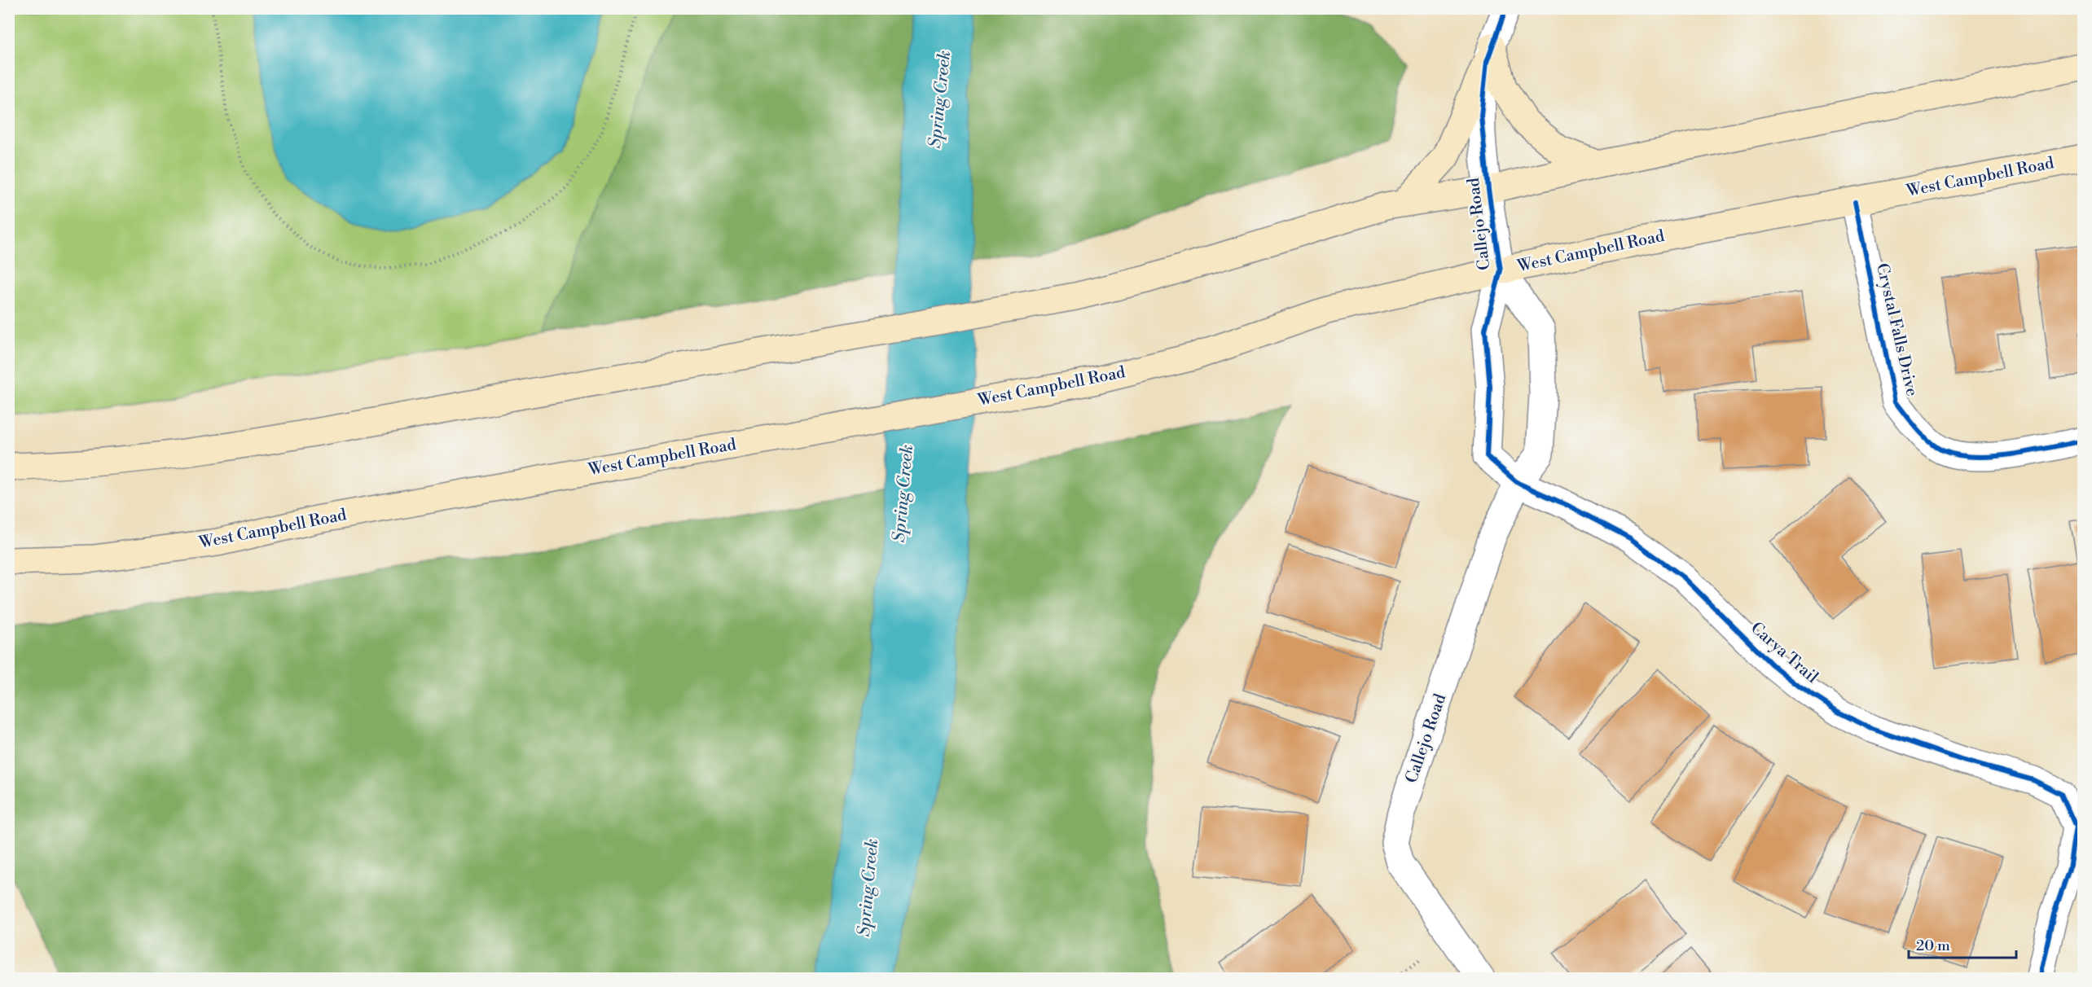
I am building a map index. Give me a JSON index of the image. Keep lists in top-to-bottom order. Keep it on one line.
{"streets":{"main road":["West Campbell Road"],"street":["Callejo Road","Crystal Falls Drive","Carya Trail"]},"crossings":[["West Campbell Road","Callejo Road"],["West Campbell Road","Crystal Falls Drive"],["Callejo Road","Carya Trail"]],"water":["Spring Creek"],"scale_bar":"20 m"}
